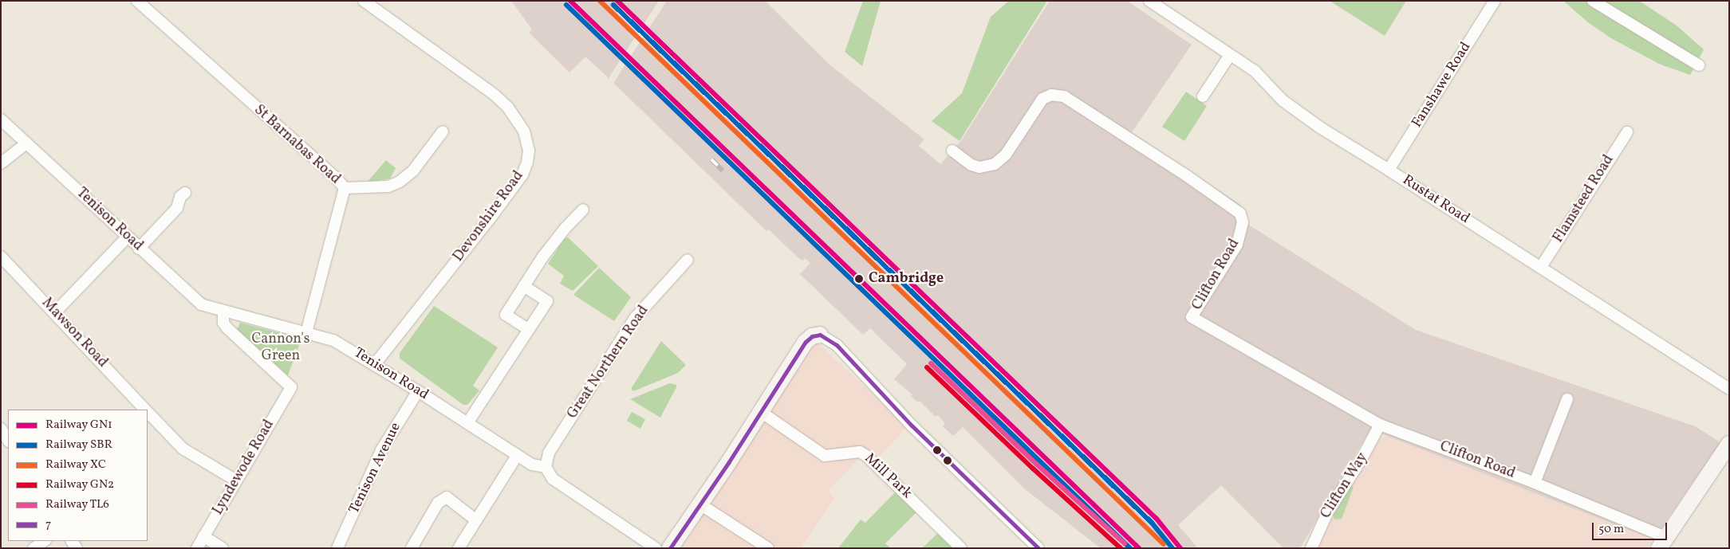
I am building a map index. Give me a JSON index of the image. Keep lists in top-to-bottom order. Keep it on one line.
{"streets":{"street":["Fanshawe Road","St Barnabas Road","Flamsteed Road","Rustat Road","Devonshire Road","Tenison Road","Clifton Road","Mawson Road","Great Northern Road","Lyndewode Road","Tenison Avenue","Mill Park","Clifton Way"]},"crossings":[["Fanshawe Road","Rustat Road"],["St Barnabas Road","Tenison Road"],["Flamsteed Road","Rustat Road"],["Devonshire Road","Tenison Road"],["Tenison Road","Great Northern Road"],["Tenison Road","Lyndewode Road"],["Tenison Road","Tenison Avenue"],["Clifton Road","Clifton Way"],["Mawson Road","Lyndewode Road"]],"parks":["Cannon's Green"],"places":["Cambridge"],"lines":["rail line GN1","rail line XC","rail line SBR","transit line 7","rail line TL6","rail line GN2"],"legend":["Railway GN1","Railway SBR","Railway XC","Railway GN2","Railway TL6","7"],"scale_bar":"50 m"}
